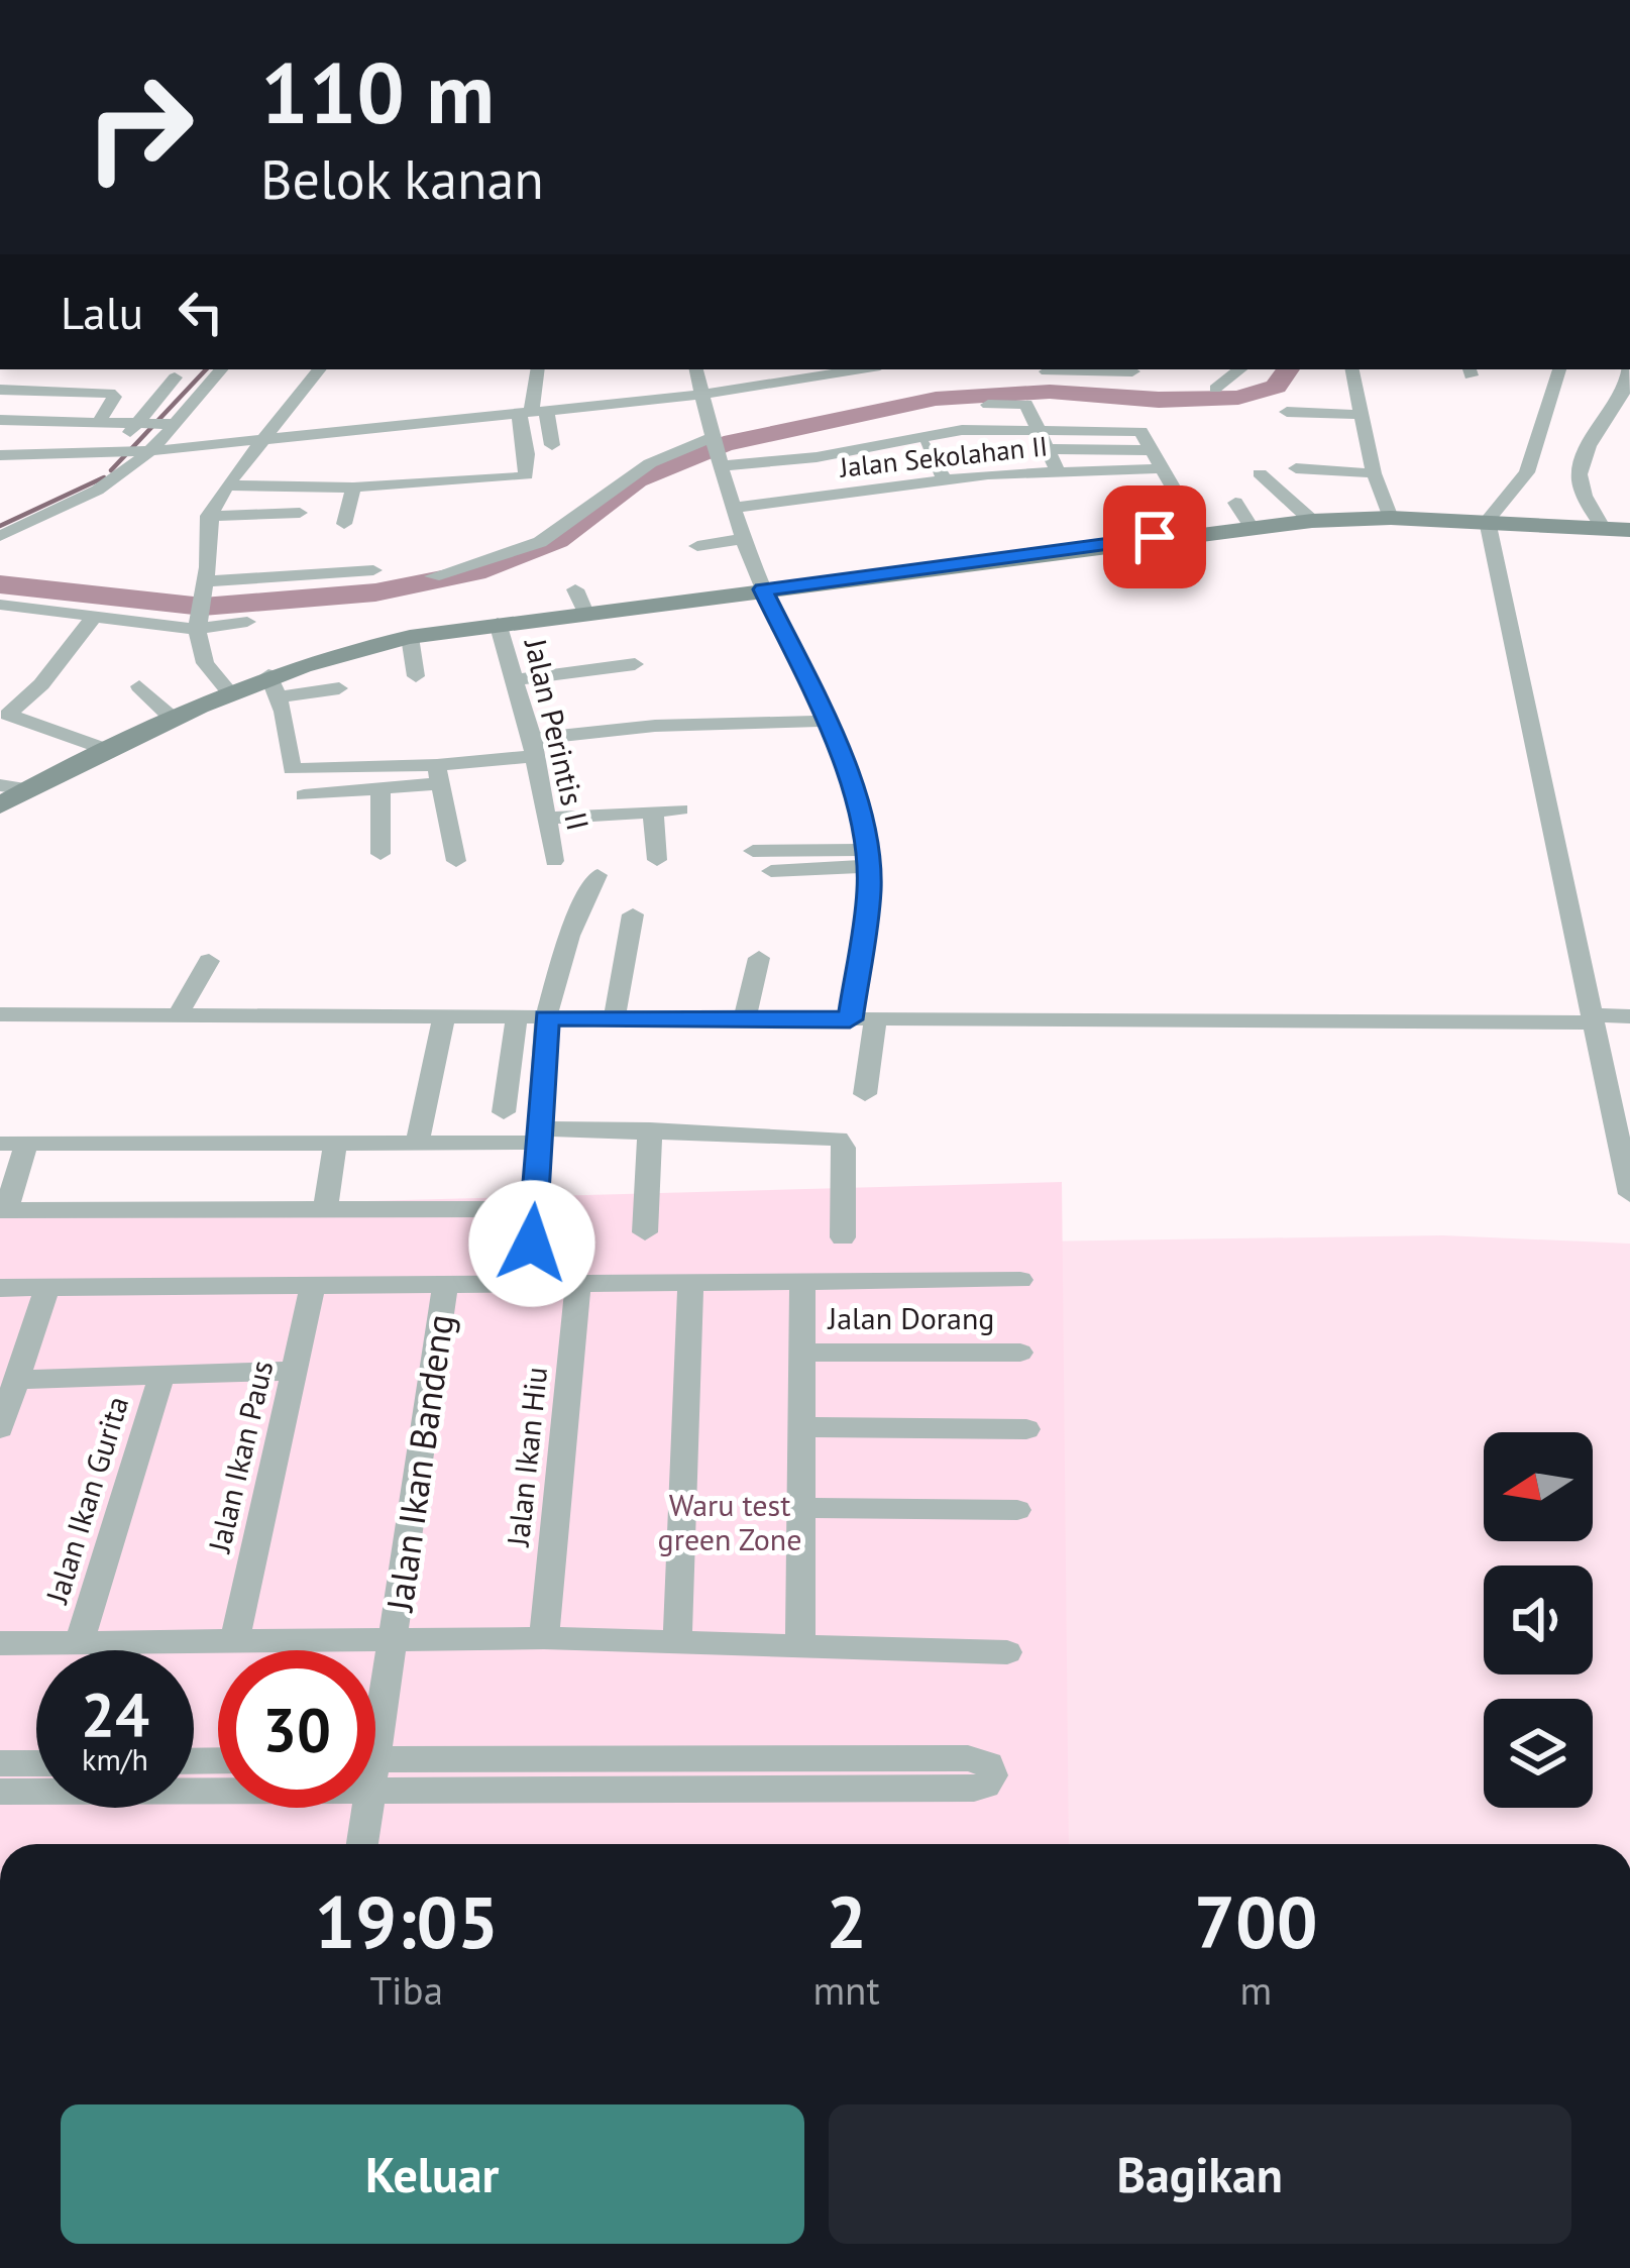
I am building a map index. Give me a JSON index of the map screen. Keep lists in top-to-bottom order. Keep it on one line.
{"streets":{"street":["Jalan Sekolahan II","Jalan Perintis II","Jalan Dorang","Jalan Ikan Paus","Jalan Ikan Hiu","Jalan Ikan Bandeng","Jalan Ikan Gurita"]},"parks":["Waru test green Zone"],"north":"left","page":{"turn":["110 m","Belok kanan"],"then":"Lalu","speed":"24 km/h","limit":"30","eta":["19:05","Tiba","2","mnt","700","m"],"buttons":["Keluar","Bagikan"]}}
